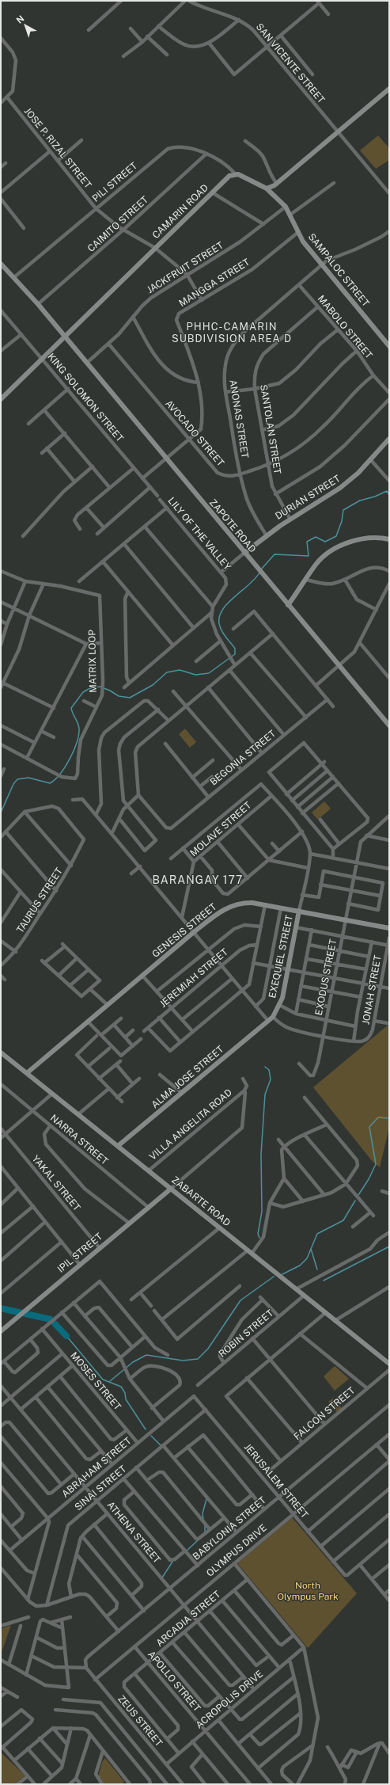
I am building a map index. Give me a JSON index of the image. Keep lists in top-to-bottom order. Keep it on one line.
{"streets":{"main road":["CAMARIN ROAD","SAMPALOC STREET","DURIAN STREET","ZAPOTE ROAD","GENESIS STREET","EXEQUIEL STREET","ALMA JOSE STREET","ZABARTE ROAD","IPIL STREET"],"street":["SAN VICENTE STREET","JOSE P. RIZAL STREET","PILI STREET","CAIMITO STREET","JACKFRUIT STREET","MANGGA STREET","MABOLO STREET","KING SOLOMON STREET","ANONAS STREET","SANTOLAN STREET","AVOCADO STREET","LILY OF THE VALLEY","MATRIX LOOP","BEGONIA STREET","MOLAVE STREET","TAURUS STREET","EXODUS STREET","JEREMIAH STREET","JONAH STREET","VILLA ANGELITA ROAD","NARRA STREET","YAKAL STREET","ROBIN STREET","MOSES STREET","FALCON STREET","ABRAHAM STREET","JERUSALEM STREET","SINAI STREET","BABYLONIA STREET","ATHENA STREET","OLYMPUS DRIVE","ARCADIA STREET","APOLLO STREET","ACROPOLIS DRIVE","ZEUS STREET"]},"crossings":[["JOSE P. RIZAL STREET","PILI STREET"],["JOSE P. RIZAL STREET","CAMARIN ROAD"],["JOSE P. RIZAL STREET","CAIMITO STREET"],["JOSE P. RIZAL STREET","JACKFRUIT STREET"],["PILI STREET","CAMARIN ROAD"],["PILI STREET","CAIMITO STREET"],["PILI STREET","ZAPOTE ROAD"],["CAMARIN ROAD","KING SOLOMON STREET"],["CAMARIN ROAD","ZAPOTE ROAD"],["CAIMITO STREET","ZAPOTE ROAD"],["JACKFRUIT STREET","SAMPALOC STREET"],["JACKFRUIT STREET","AVOCADO STREET"],["JACKFRUIT STREET","ZAPOTE ROAD"],["SAMPALOC STREET","MANGGA STREET"],["SAMPALOC STREET","ANONAS STREET"],["MANGGA STREET","KING SOLOMON STREET"],["MANGGA STREET","AVOCADO STREET"],["MANGGA STREET","ZAPOTE ROAD"],["MABOLO STREET","ANONAS STREET"],["MABOLO STREET","SANTOLAN STREET"],["MABOLO STREET","AVOCADO STREET"],["ANONAS STREET","AVOCADO STREET"],["ANONAS STREET","DURIAN STREET"],["SANTOLAN STREET","AVOCADO STREET"],["SANTOLAN STREET","DURIAN STREET"],["DURIAN STREET","ZAPOTE ROAD"],["GENESIS STREET","EXEQUIEL STREET"],["GENESIS STREET","EXODUS STREET"],["GENESIS STREET","ZABARTE ROAD"],["EXEQUIEL STREET","JONAH STREET"],["EXEQUIEL STREET","ALMA JOSE STREET"],["EXODUS STREET","JONAH STREET"],["ALMA JOSE STREET","ZABARTE ROAD"],["VILLA ANGELITA ROAD","ZABARTE ROAD"],["VILLA ANGELITA ROAD","IPIL STREET"],["NARRA STREET","IPIL STREET"],["YAKAL STREET","IPIL STREET"],["ZABARTE ROAD","IPIL STREET"],["ZABARTE ROAD","ROBIN STREET"],["MOSES STREET","ABRAHAM STREET"],["ABRAHAM STREET","JERUSALEM STREET"],["ABRAHAM STREET","ATHENA STREET"],["JERUSALEM STREET","SINAI STREET"],["JERUSALEM STREET","BABYLONIA STREET"],["JERUSALEM STREET","OLYMPUS DRIVE"],["SINAI STREET","ATHENA STREET"],["BABYLONIA STREET","ATHENA STREET"],["BABYLONIA STREET","ZEUS STREET"],["ATHENA STREET","OLYMPUS DRIVE"],["ATHENA STREET","ARCADIA STREET"],["ATHENA STREET","ACROPOLIS DRIVE"],["OLYMPUS DRIVE","APOLLO STREET"],["OLYMPUS DRIVE","ZEUS STREET"],["ARCADIA STREET","APOLLO STREET"],["APOLLO STREET","ACROPOLIS DRIVE"],["ACROPOLIS DRIVE","ZEUS STREET"]],"districts":["PHHC-CAMARIN SUBDIVISION AREA D","BARANGAY 177"],"parks":["North Olympus Park"],"north":"top left"}
